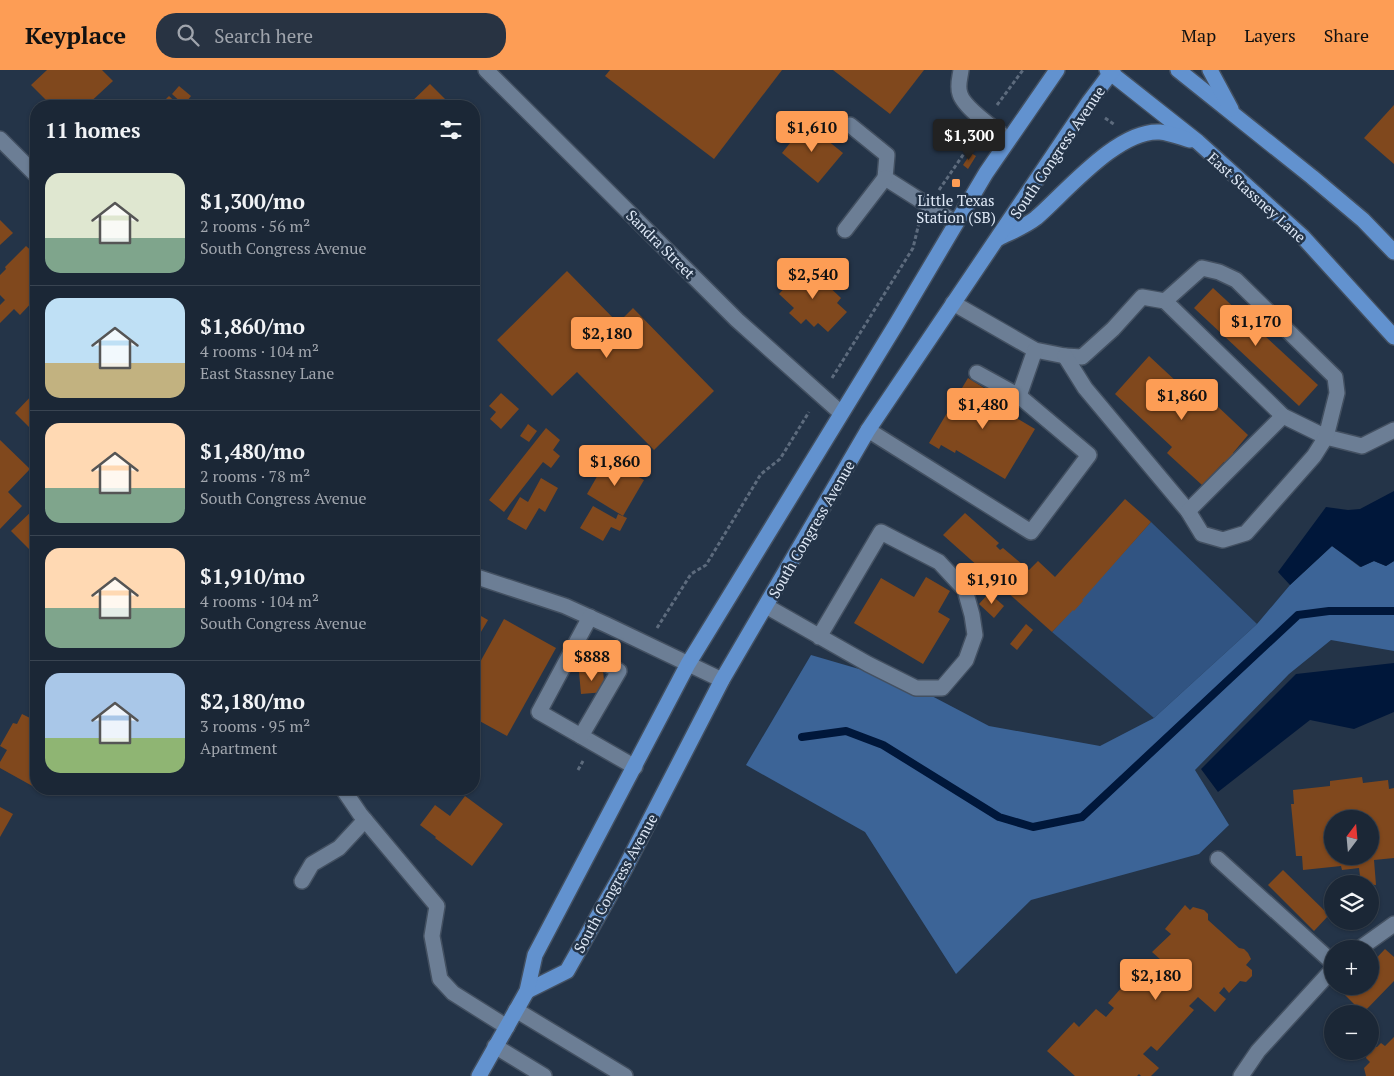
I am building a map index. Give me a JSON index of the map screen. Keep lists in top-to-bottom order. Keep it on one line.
{"streets":{"main road":["South Congress Avenue","East Stassney Lane"],"street":["Sandra Street"]},"crossings":[["South Congress Avenue","East Stassney Lane"]],"places":{"transit":["Little Texas Station (SB)"]},"north":"top","page":{"header":"Keyplace","search":"Search here","nav":["Map","Layers","Share"],"heading":"11 homes","price":["$1,610","$1,300","$2,540","$1,170","$2,180","$1,860","$1,480","$1,860","$1,910","$888","$2,180"],"list":[{"name":"$1,300/mo","note":"2 rooms · 56 m² · South Congress Avenue"},{"name":"$1,860/mo","note":"4 rooms · 104 m² · East Stassney Lane"},{"name":"$1,480/mo","note":"2 rooms · 78 m² · South Congress Avenue"},{"name":"$1,910/mo","note":"4 rooms · 104 m² · South Congress Avenue"},{"name":"$2,180/mo","note":"3 rooms · 95 m² · Apartment"}],"map_buttons":["+","−"]}}
